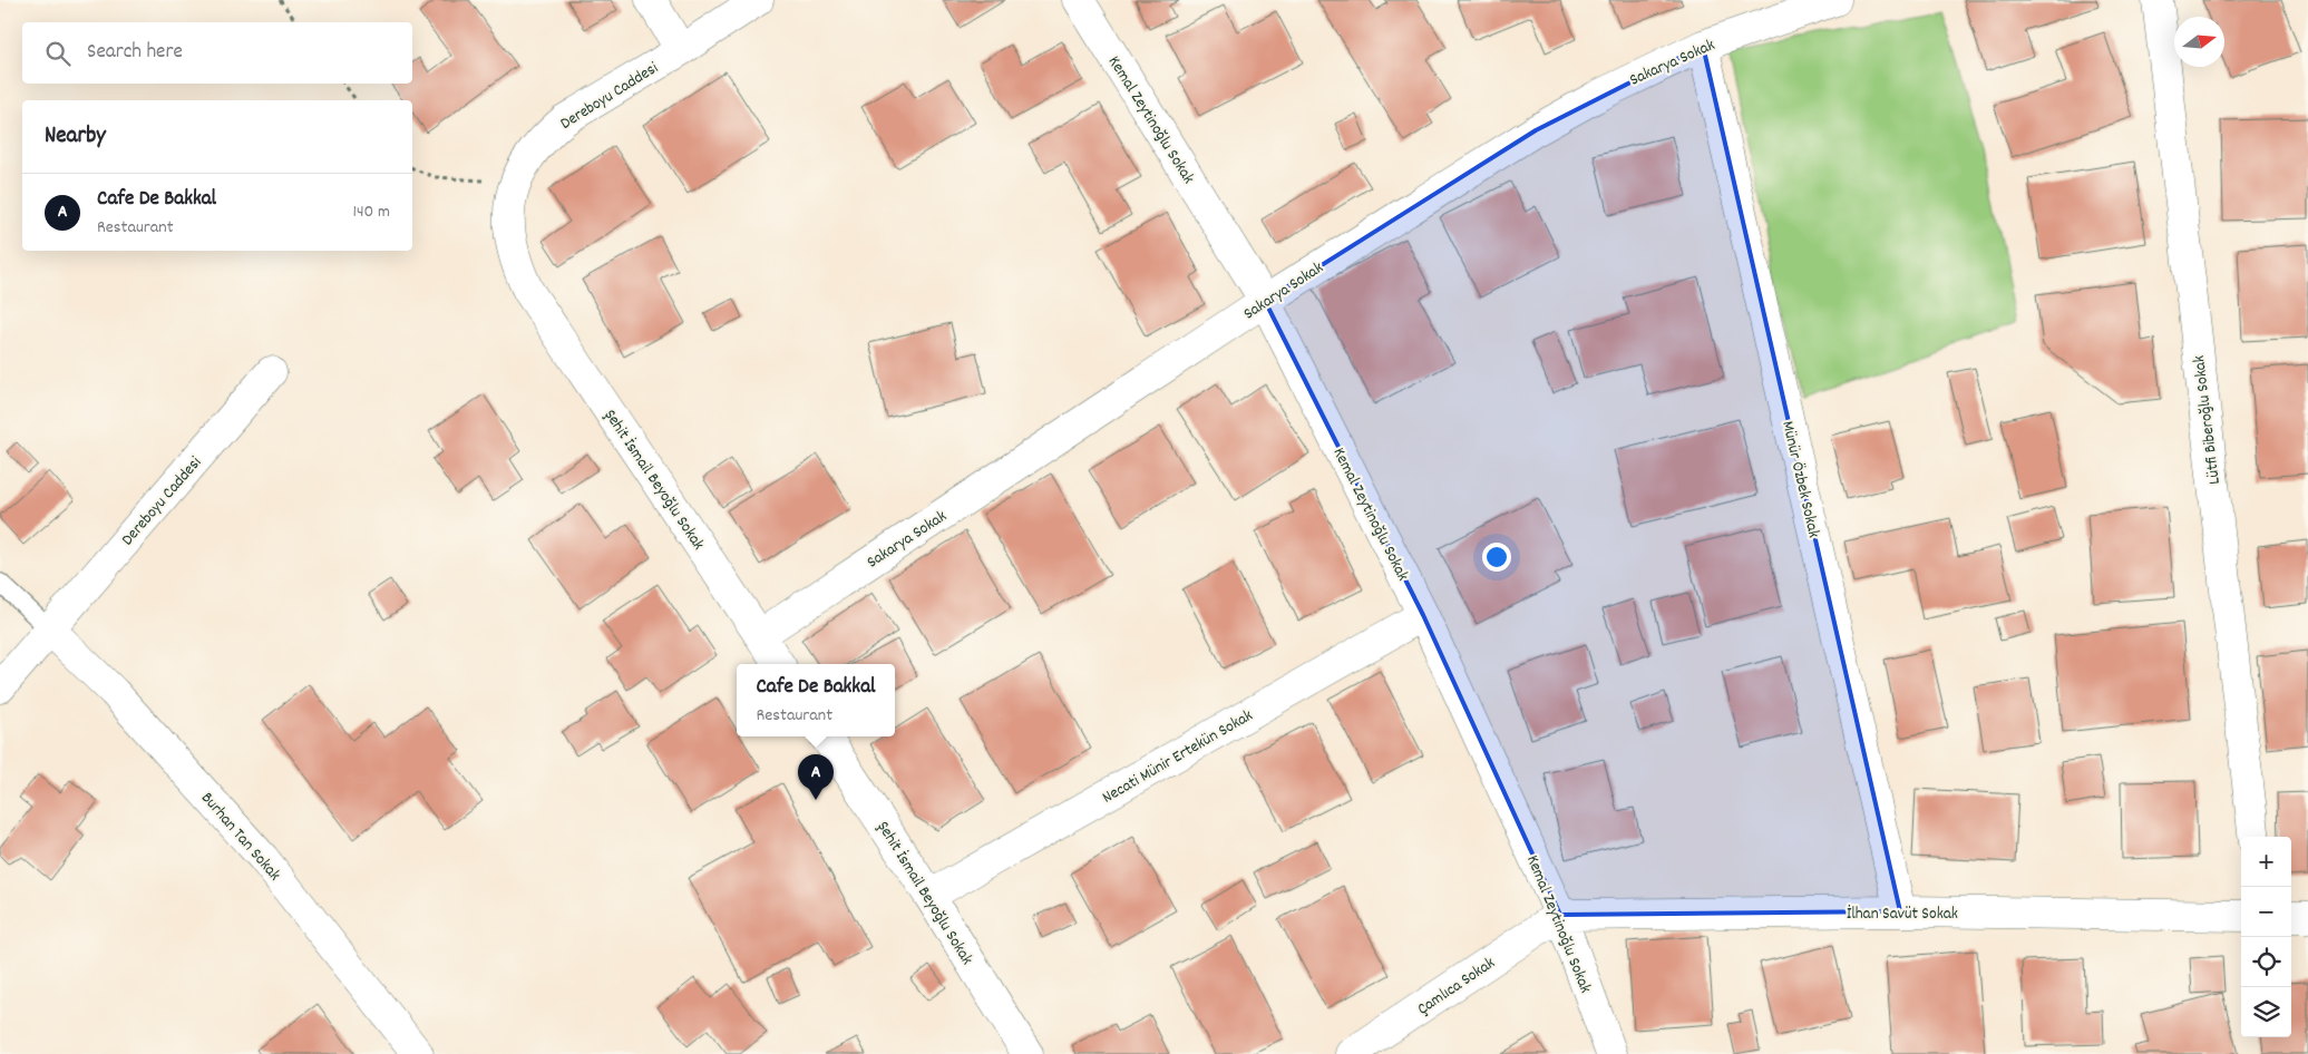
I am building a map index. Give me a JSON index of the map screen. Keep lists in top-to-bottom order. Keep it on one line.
{"streets":{"street":["Sakarya Sokak","Dereboyu Caddesi","Kemal Zeytinoğlu Sokak","Lütfi Biberoğlu Sokak","Şehit İsmail Beyoğlu Sokak","Münür Özbek Sokak","Necati Münir Ertekün Sokak","Burhan Tan Sokak","İlhan Savüt Sokak","Çamlıca Sokak"]},"crossings":[["Sakarya Sokak","Kemal Zeytinoğlu Sokak"],["Sakarya Sokak","Şehit İsmail Beyoğlu Sokak"],["Sakarya Sokak","Münür Özbek Sokak"],["Dereboyu Caddesi","Şehit İsmail Beyoğlu Sokak"],["Dereboyu Caddesi","Burhan Tan Sokak"],["Kemal Zeytinoğlu Sokak","Necati Münir Ertekün Sokak"],["Kemal Zeytinoğlu Sokak","İlhan Savüt Sokak"],["Kemal Zeytinoğlu Sokak","Çamlıca Sokak"],["Şehit İsmail Beyoğlu Sokak","Necati Münir Ertekün Sokak"],["Münür Özbek Sokak","İlhan Savüt Sokak"],["İlhan Savüt Sokak","Çamlıca Sokak"]],"north":"right","page":{"search":"Search here","heading":"Nearby","list":[{"mark":"A","name":"Cafe De Bakkal","note":"Restaurant","value":"140 m"}],"popup":["Cafe De Bakkal","Restaurant"],"pins":"A","map_buttons":["+","−"]}}
